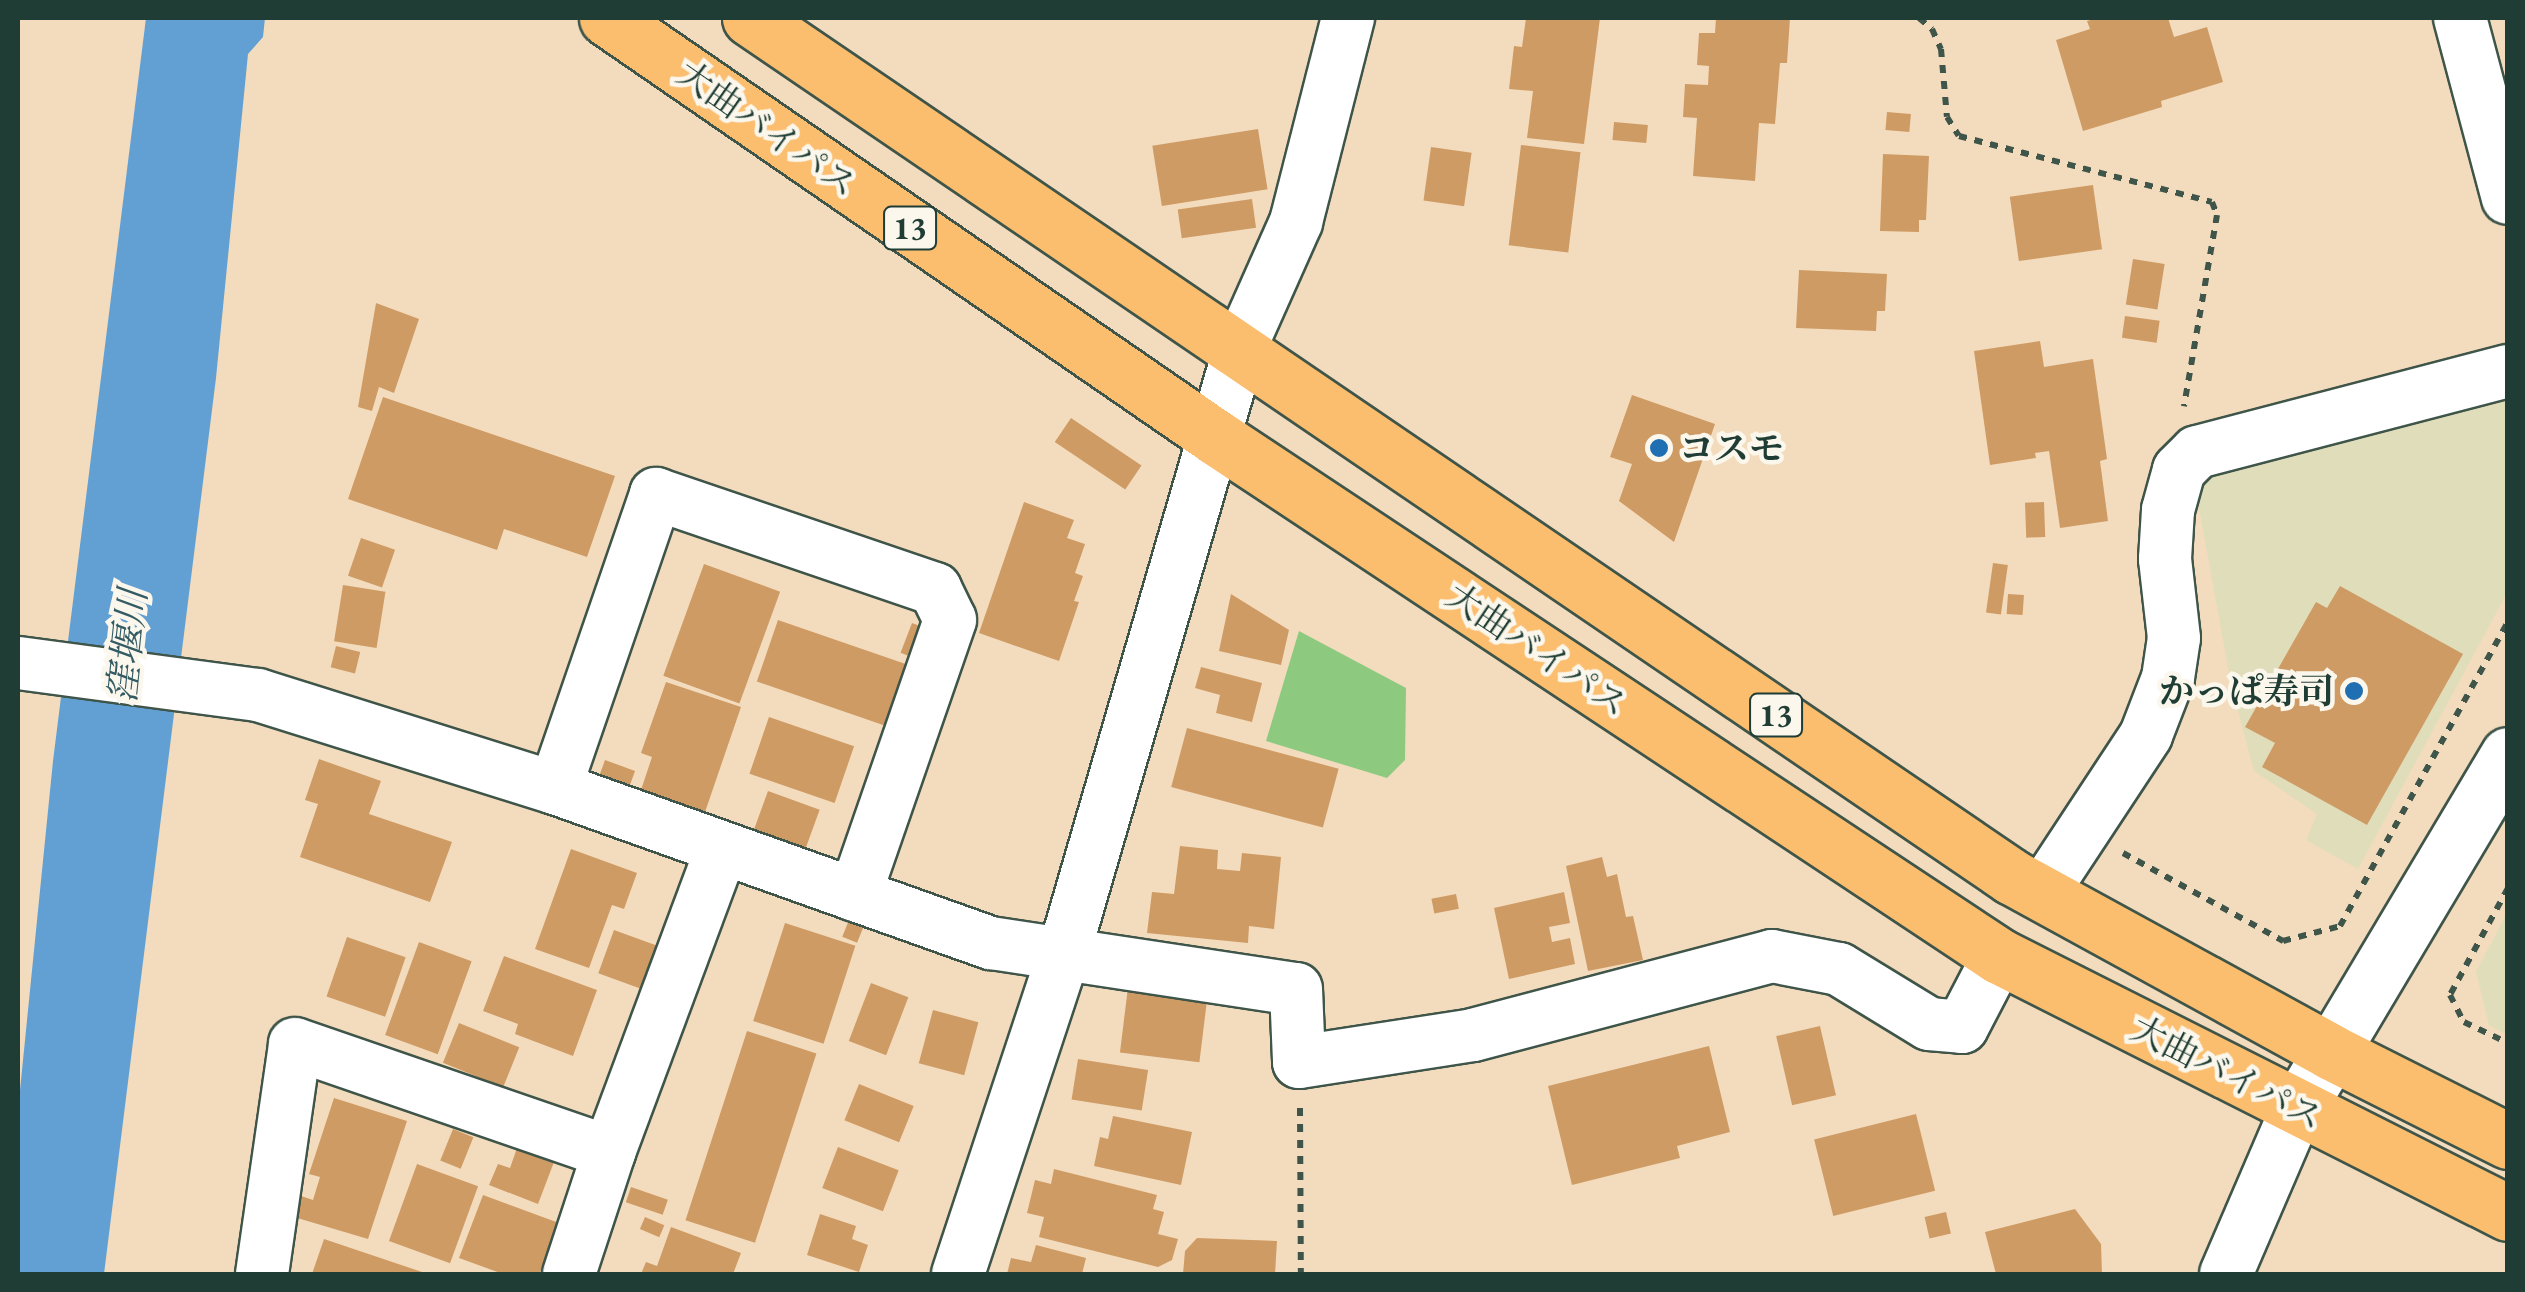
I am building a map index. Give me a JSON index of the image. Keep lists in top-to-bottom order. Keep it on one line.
{"streets":{"highway":["大曲バイパス","13"]},"water":["窪堰川"],"places":["コスモ","かっぱ寿司"]}
